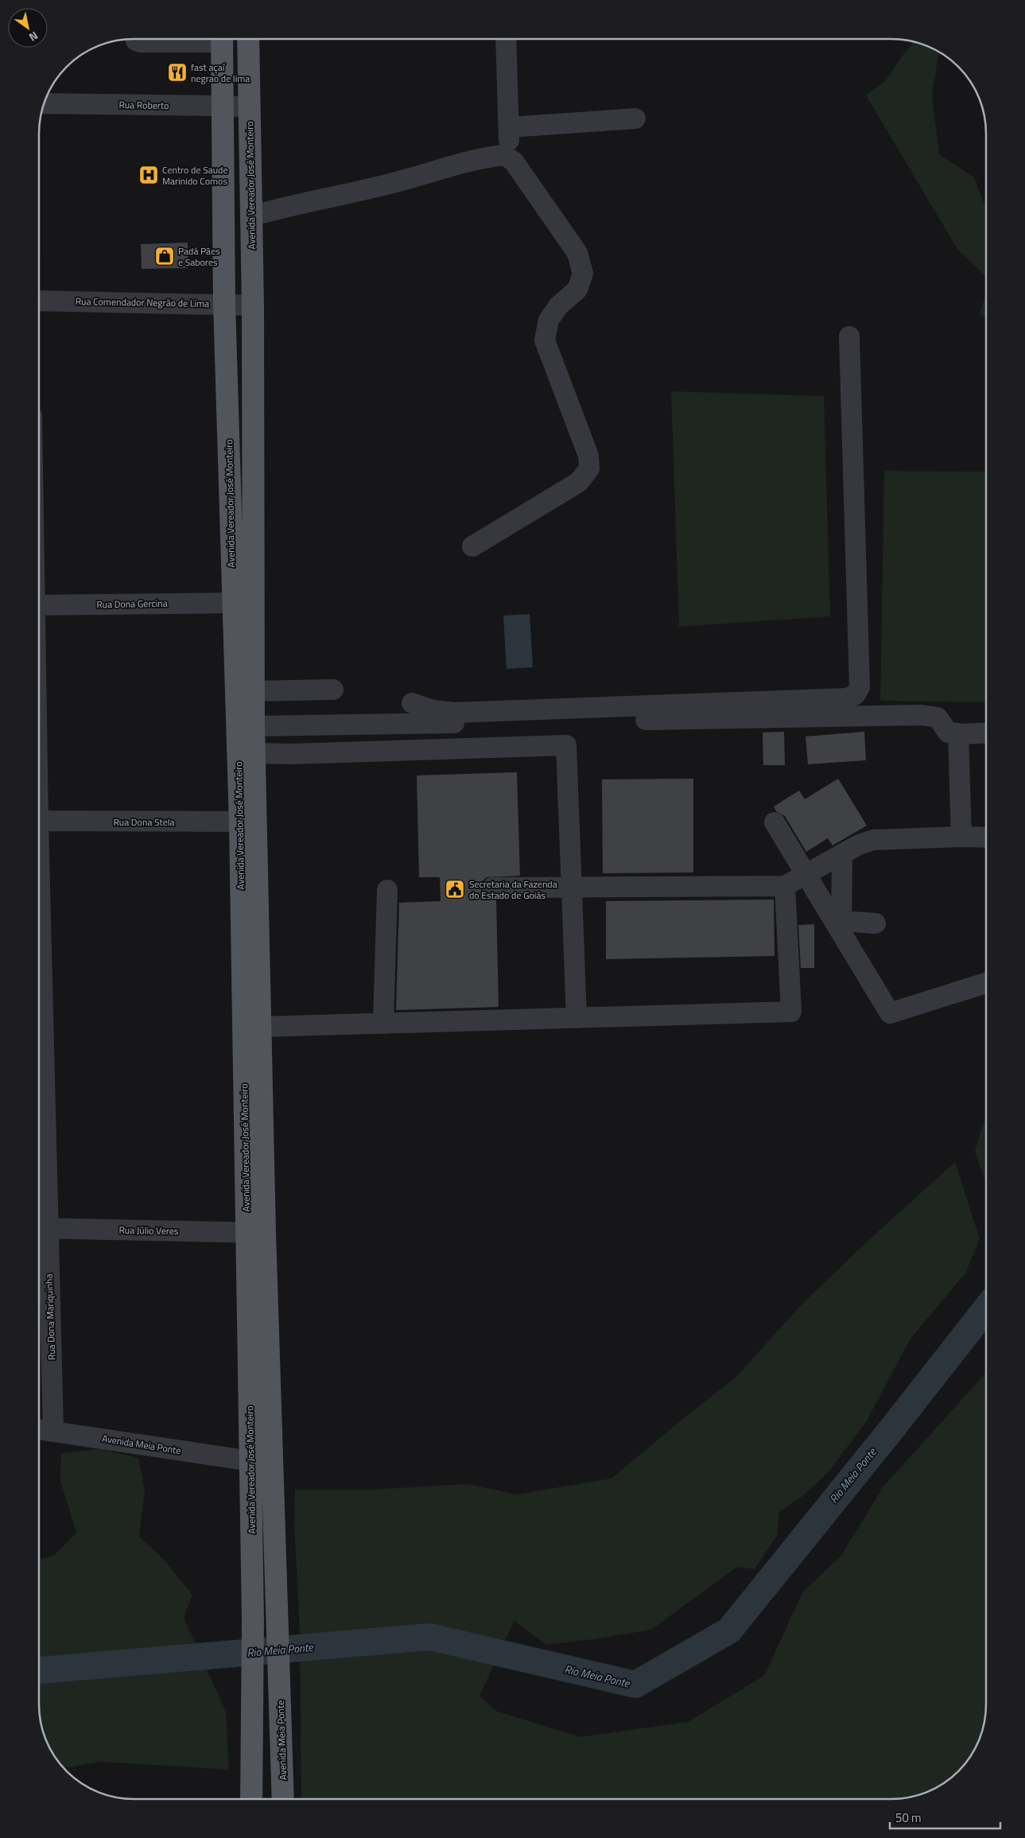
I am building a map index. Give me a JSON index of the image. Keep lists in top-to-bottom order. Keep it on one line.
{"streets":{"main road":["Avenida Vereador José Monteiro","Avenida Meia Ponte"],"street":["Rua Roberto","Rua Comendador Negrão de Lima","Rua Dona Gercina","Rua Dona Stela","Rua Júlio Veres","Rua Dona Mariquinha"]},"crossings":[["Rua Roberto","Avenida Vereador José Monteiro"],["Avenida Vereador José Monteiro","Rua Comendador Negrão de Lima"],["Avenida Vereador José Monteiro","Rua Dona Gercina"],["Avenida Vereador José Monteiro","Rua Dona Stela"],["Avenida Vereador José Monteiro","Rua Júlio Veres"],["Avenida Vereador José Monteiro","Avenida Meia Ponte"],["Rua Júlio Veres","Rua Dona Mariquinha"],["Rua Dona Mariquinha","Avenida Meia Ponte"]],"water":["Rio Meia Ponte"],"places":{"restaurant":["fast açaí negrao de lima"],"hospital":["Centro de Saude Marinido Comos"],"shop":["Padá Pães e Sabores"],"public building":["Secretaria da Fazenda do Estado de Goiás"]},"scale_bar":"50 m","north":"bottom right"}
